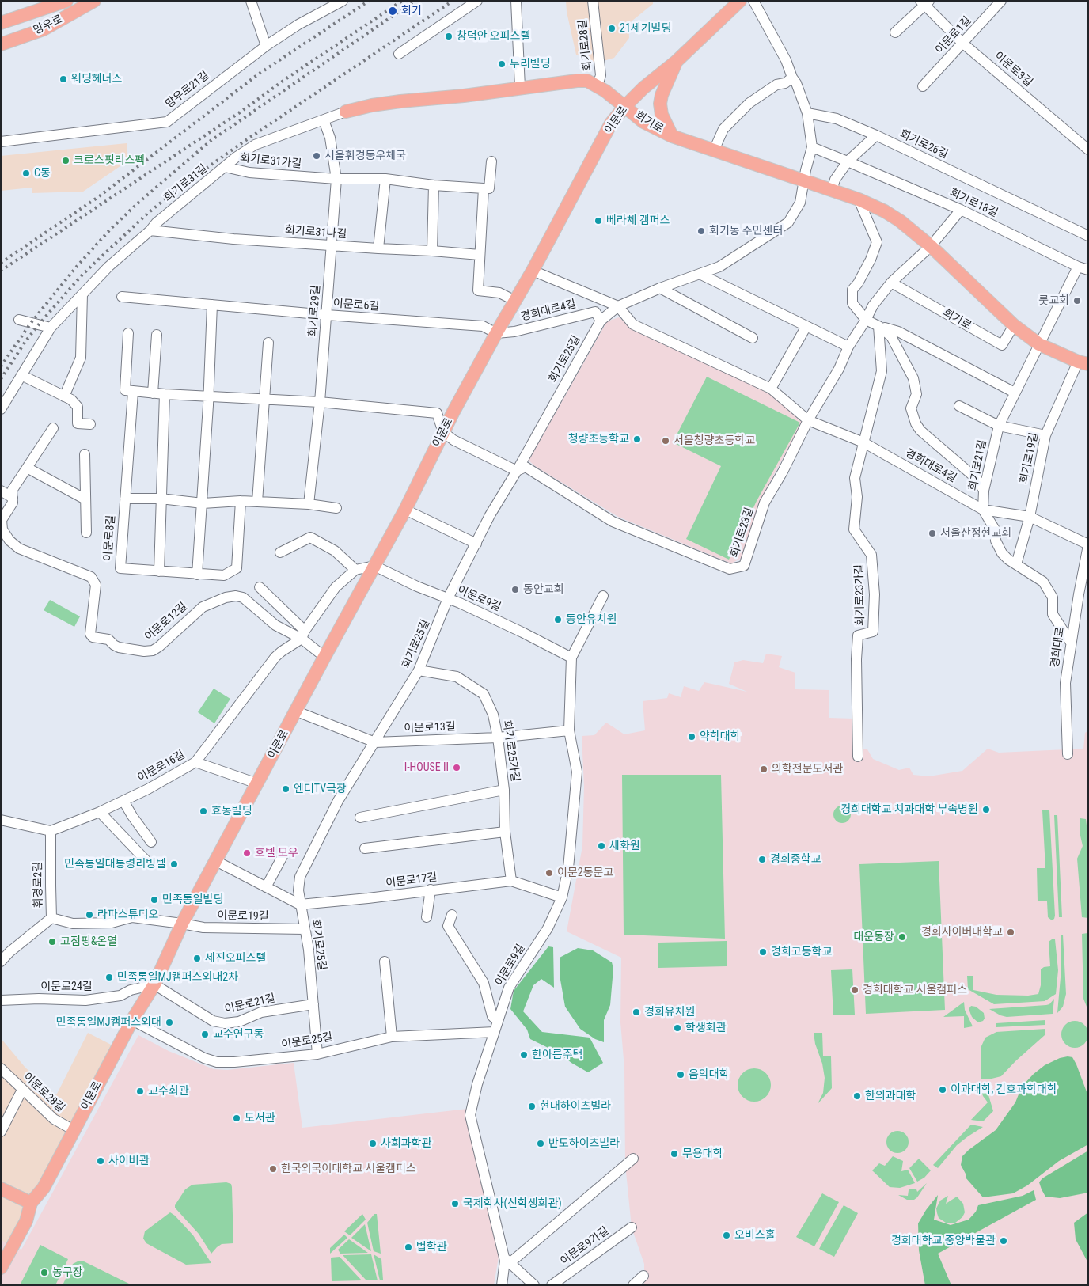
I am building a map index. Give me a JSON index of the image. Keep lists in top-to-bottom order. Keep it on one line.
{"streets":{"main road":["망우로","이문로","회기로"],"street":["이문로1길","회기로28길","이문로3길","망우로21길","회기로26길","회기로31가길","회기로31길","회기로18길","회기로31나길","이문로6길","회기로29길","경희대로4길","회기로25길","회기로19길","회기로21길","회기로23길","이문로8길","회기로23가길","이문로9길","이문로12길","경희대로","이문로13길","회기로25가길","이문로16길","이문로17길","휘경로2길","이문로19길","이문로24길","이문로21길","이문로25길","이문로28길","이문로9가길"]},"crossings":[["이문로1길","이문로3길"],["회기로28길","회기로"],["이문로","회기로"],["이문로","이문로6길"],["이문로","경희대로4길"],["이문로","회기로23길"],["이문로","이문로9길"],["이문로","이문로12길"],["이문로","이문로13길"],["이문로","이문로16길"],["이문로","이문로19길"],["이문로","이문로24길"],["이문로","이문로21길"],["이문로","이문로25길"],["이문로","이문로28길"],["회기로","회기로31길"],["회기로","회기로29길"],["회기로","회기로25길"],["회기로","회기로19길"],["회기로","회기로21길"],["회기로","회기로23길"],["회기로31가길","회기로31길"],["회기로31가길","회기로29길"],["회기로31길","회기로31나길"],["회기로31길","회기로29길"],["회기로31나길","회기로29길"],["이문로6길","회기로29길"],["이문로6길","경희대로4길"],["경희대로4길","회기로25길"],["경희대로4길","회기로19길"],["경희대로4길","회기로21길"],["경희대로4길","회기로23길"],["경희대로4길","회기로23가길"],["경희대로4길","경희대로"],["회기로25길","회기로23길"],["회기로25길","이문로9길"],["회기로25길","이문로13길"],["회기로25길","회기로25가길"],["회기로25길","이문로17길"],["회기로25길","이문로19길"],["회기로25길","이문로21길"],["회기로25길","이문로25길"],["이문로9길","이문로13길"],["이문로9길","이문로17길"],["이문로9길","이문로25길"],["이문로13길","회기로25가길"],["회기로25가길","이문로17길"],["이문로16길","휘경로2길"],["이문로24길","이문로21길"]],"places":["회기","21세기빌딩","창덕안 오피스텔","두리빌딩","웨딩헤너스","서울휘경동우체국","크로스핏리스펙","C동","베라체 캠퍼스","회기동 주민센터","룻교회","청량초등학교","서울청량초등학교","서울산정현교회","동안교회","동안유치원","약학대학","I-HOUSE II","의학전문도서관","엔터TV극장","경희대학교 치과대학 부속병원","효동빌딩","세화원","호텔 모우","경희중학교","민족통일대통령리빙텔","이문2동문고","민족통일빌딩","라파스튜디오","경희사이버대학교","대운동장","고점핑&온열","경희고등학교","세진오피스텔","민족통일MJ캠퍼스외대2차","경희대학교 서울캠퍼스","경희유치원","민족통일MJ캠퍼스외대","학생회관","교수연구동","한아름주택","음악대학","이과대학, 간호과학대학","교수회관","한의과대학","현대하이츠빌라","도서관","사회과학관","반도하이츠빌라","무용대학","사이버관","한국외국어대학교 서울캠퍼스","국제학사(신학생회관)","오비스홀","경희대학교 중앙박물관","법학관","농구장"]}
